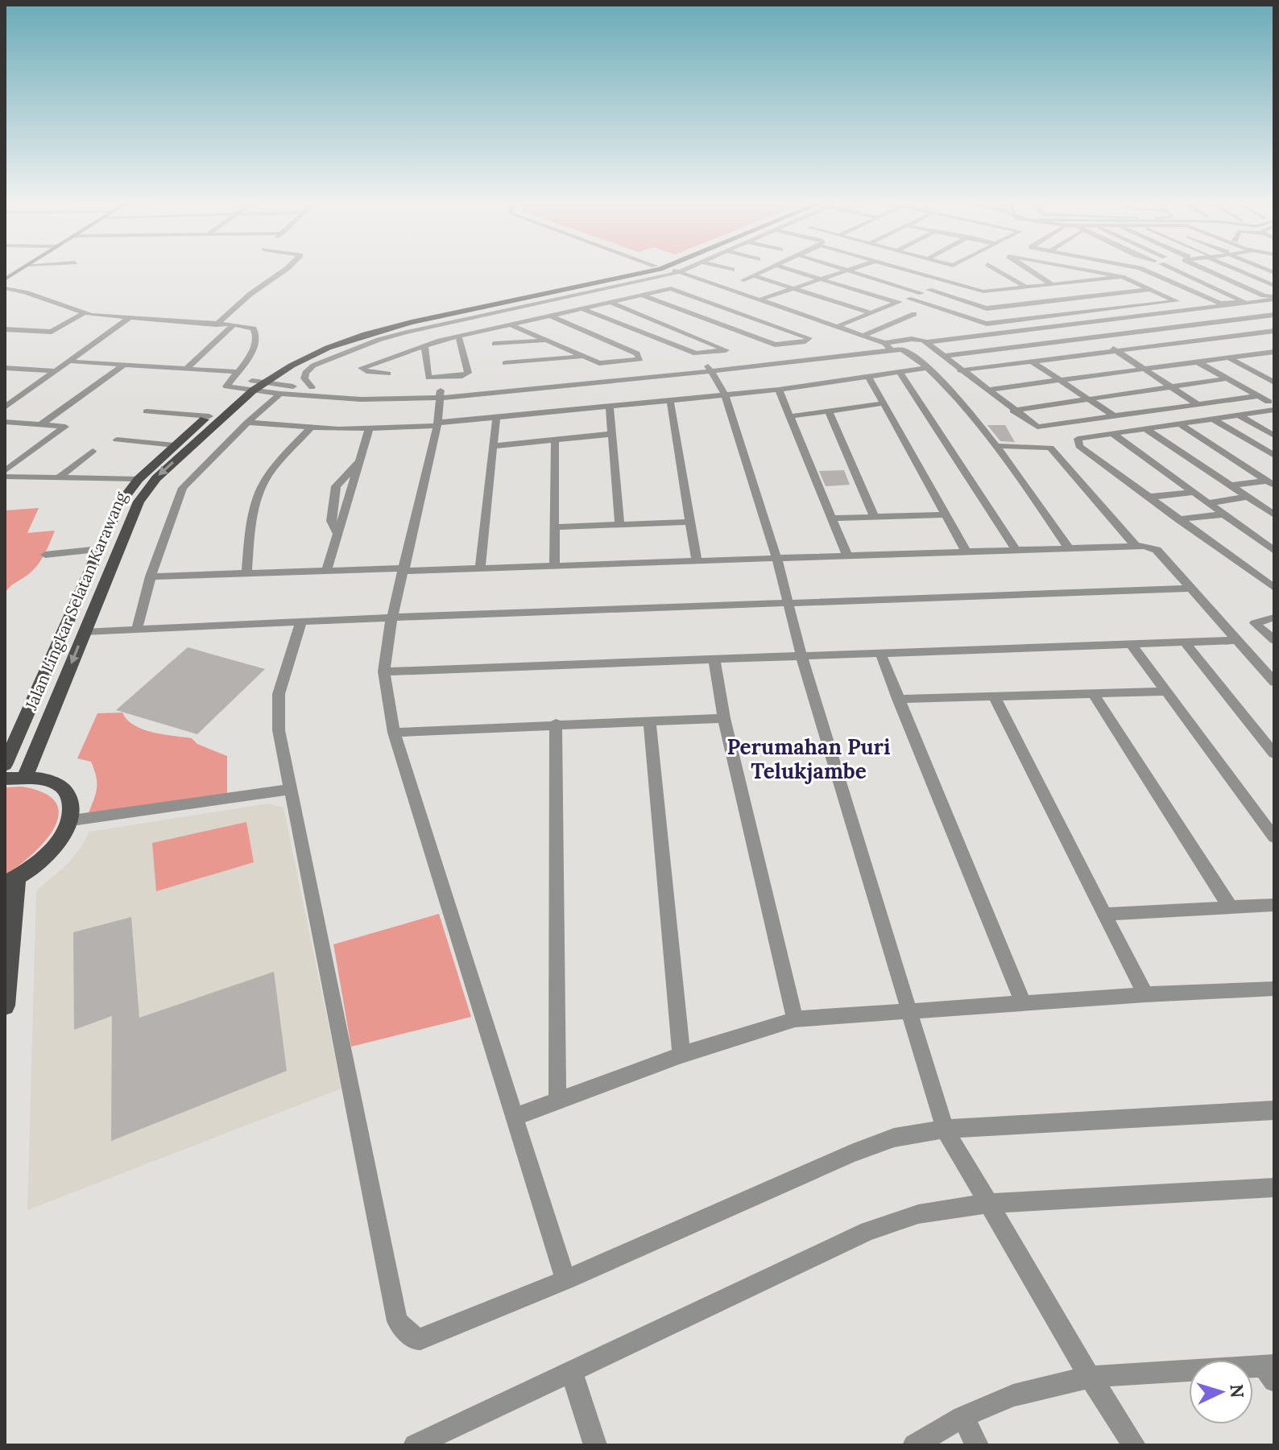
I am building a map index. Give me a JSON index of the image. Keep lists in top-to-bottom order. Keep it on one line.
{"streets":{"main road":["Jalan Lingkar Selatan Karawang"]},"districts":["Perumahan Puri Telukjambe"],"north":"right"}
